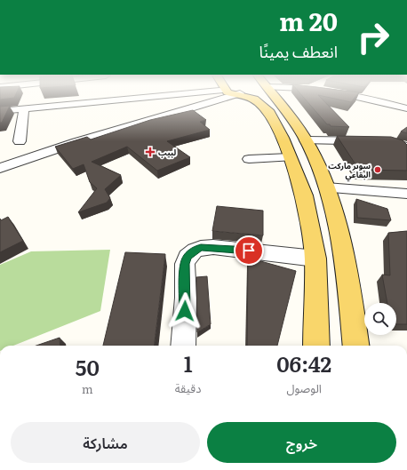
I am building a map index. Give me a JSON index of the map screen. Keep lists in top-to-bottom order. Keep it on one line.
{"places":{"health":["لبيب"],"other":["سوبر ماركت البقاعي"]},"page":{"turn":["20 m","انعطف يمينًا"],"eta":["06:42","الوصول","1","دقيقة","50","m"],"buttons":["خروج","مشاركة"]}}
